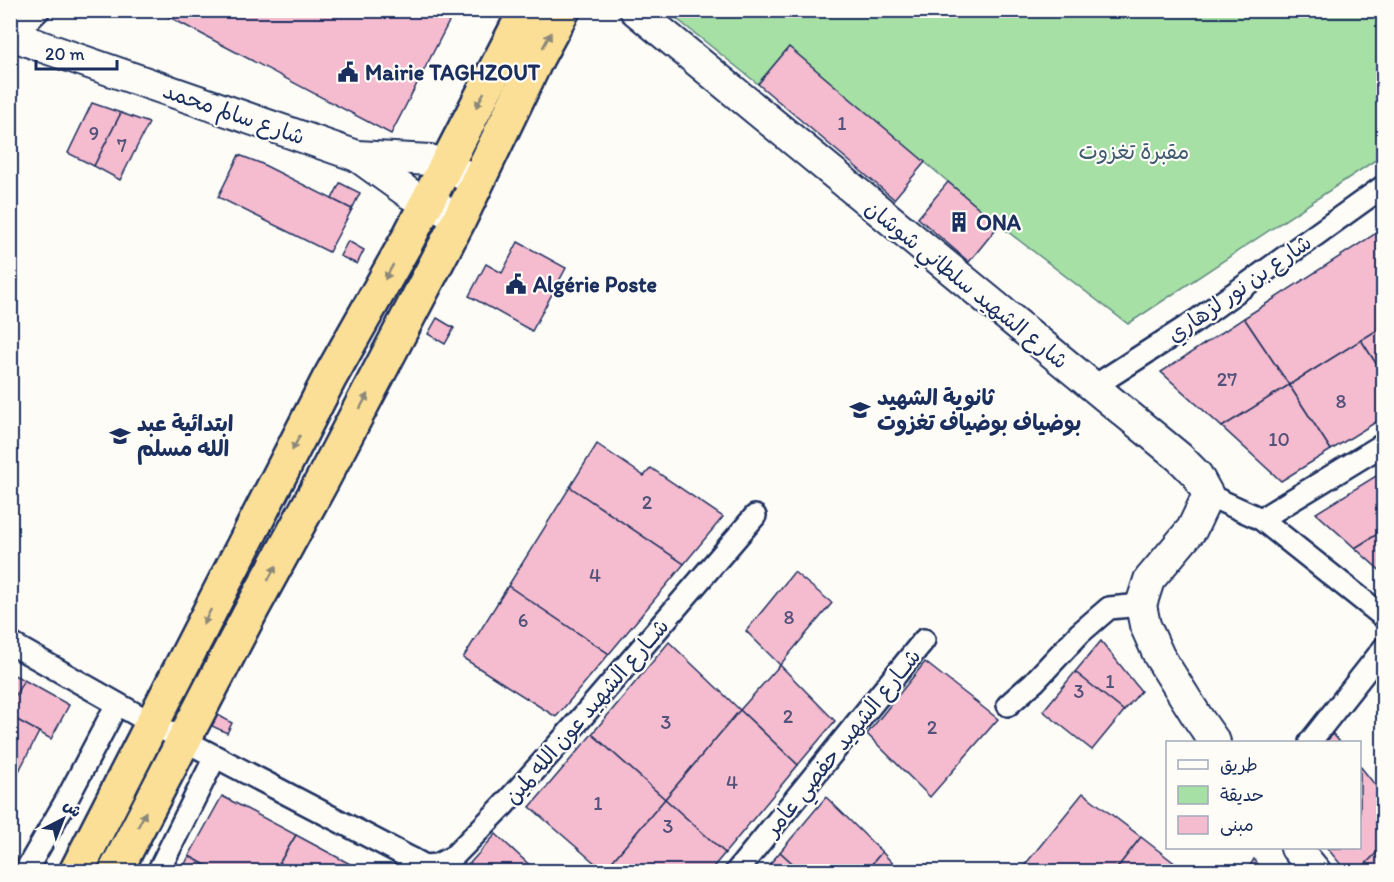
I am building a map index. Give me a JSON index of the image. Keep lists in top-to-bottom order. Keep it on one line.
{"streets":{"street":["شارع سالم محمد","شارع الشهيد سلطاني شوشان","شارع بن نور لزهاري","شــارع الشهيد عون الله لمين","شــارع الشهيد حفصي عامر"]},"crossings":[["شارع الشهيد سلطاني شوشان","شارع بن نور لزهاري"]],"parks":["مقبرة تغزوت"],"places":{"public building":["Mairie TAGHZOUT","Algérie Poste"],"building":["ONA"],"school or university":["ثانوية الشهيد بوضياف بوضياف تغزوت","ابتدائية عبد الله مسلم"]},"house_numbers":["1","9","7","27","8","10","2","4","8","6","1","3","2","3","2","4","1","3"],"legend":["طريق","حديقة","مبنى"],"scale_bar":"20 m","north":"top right"}
